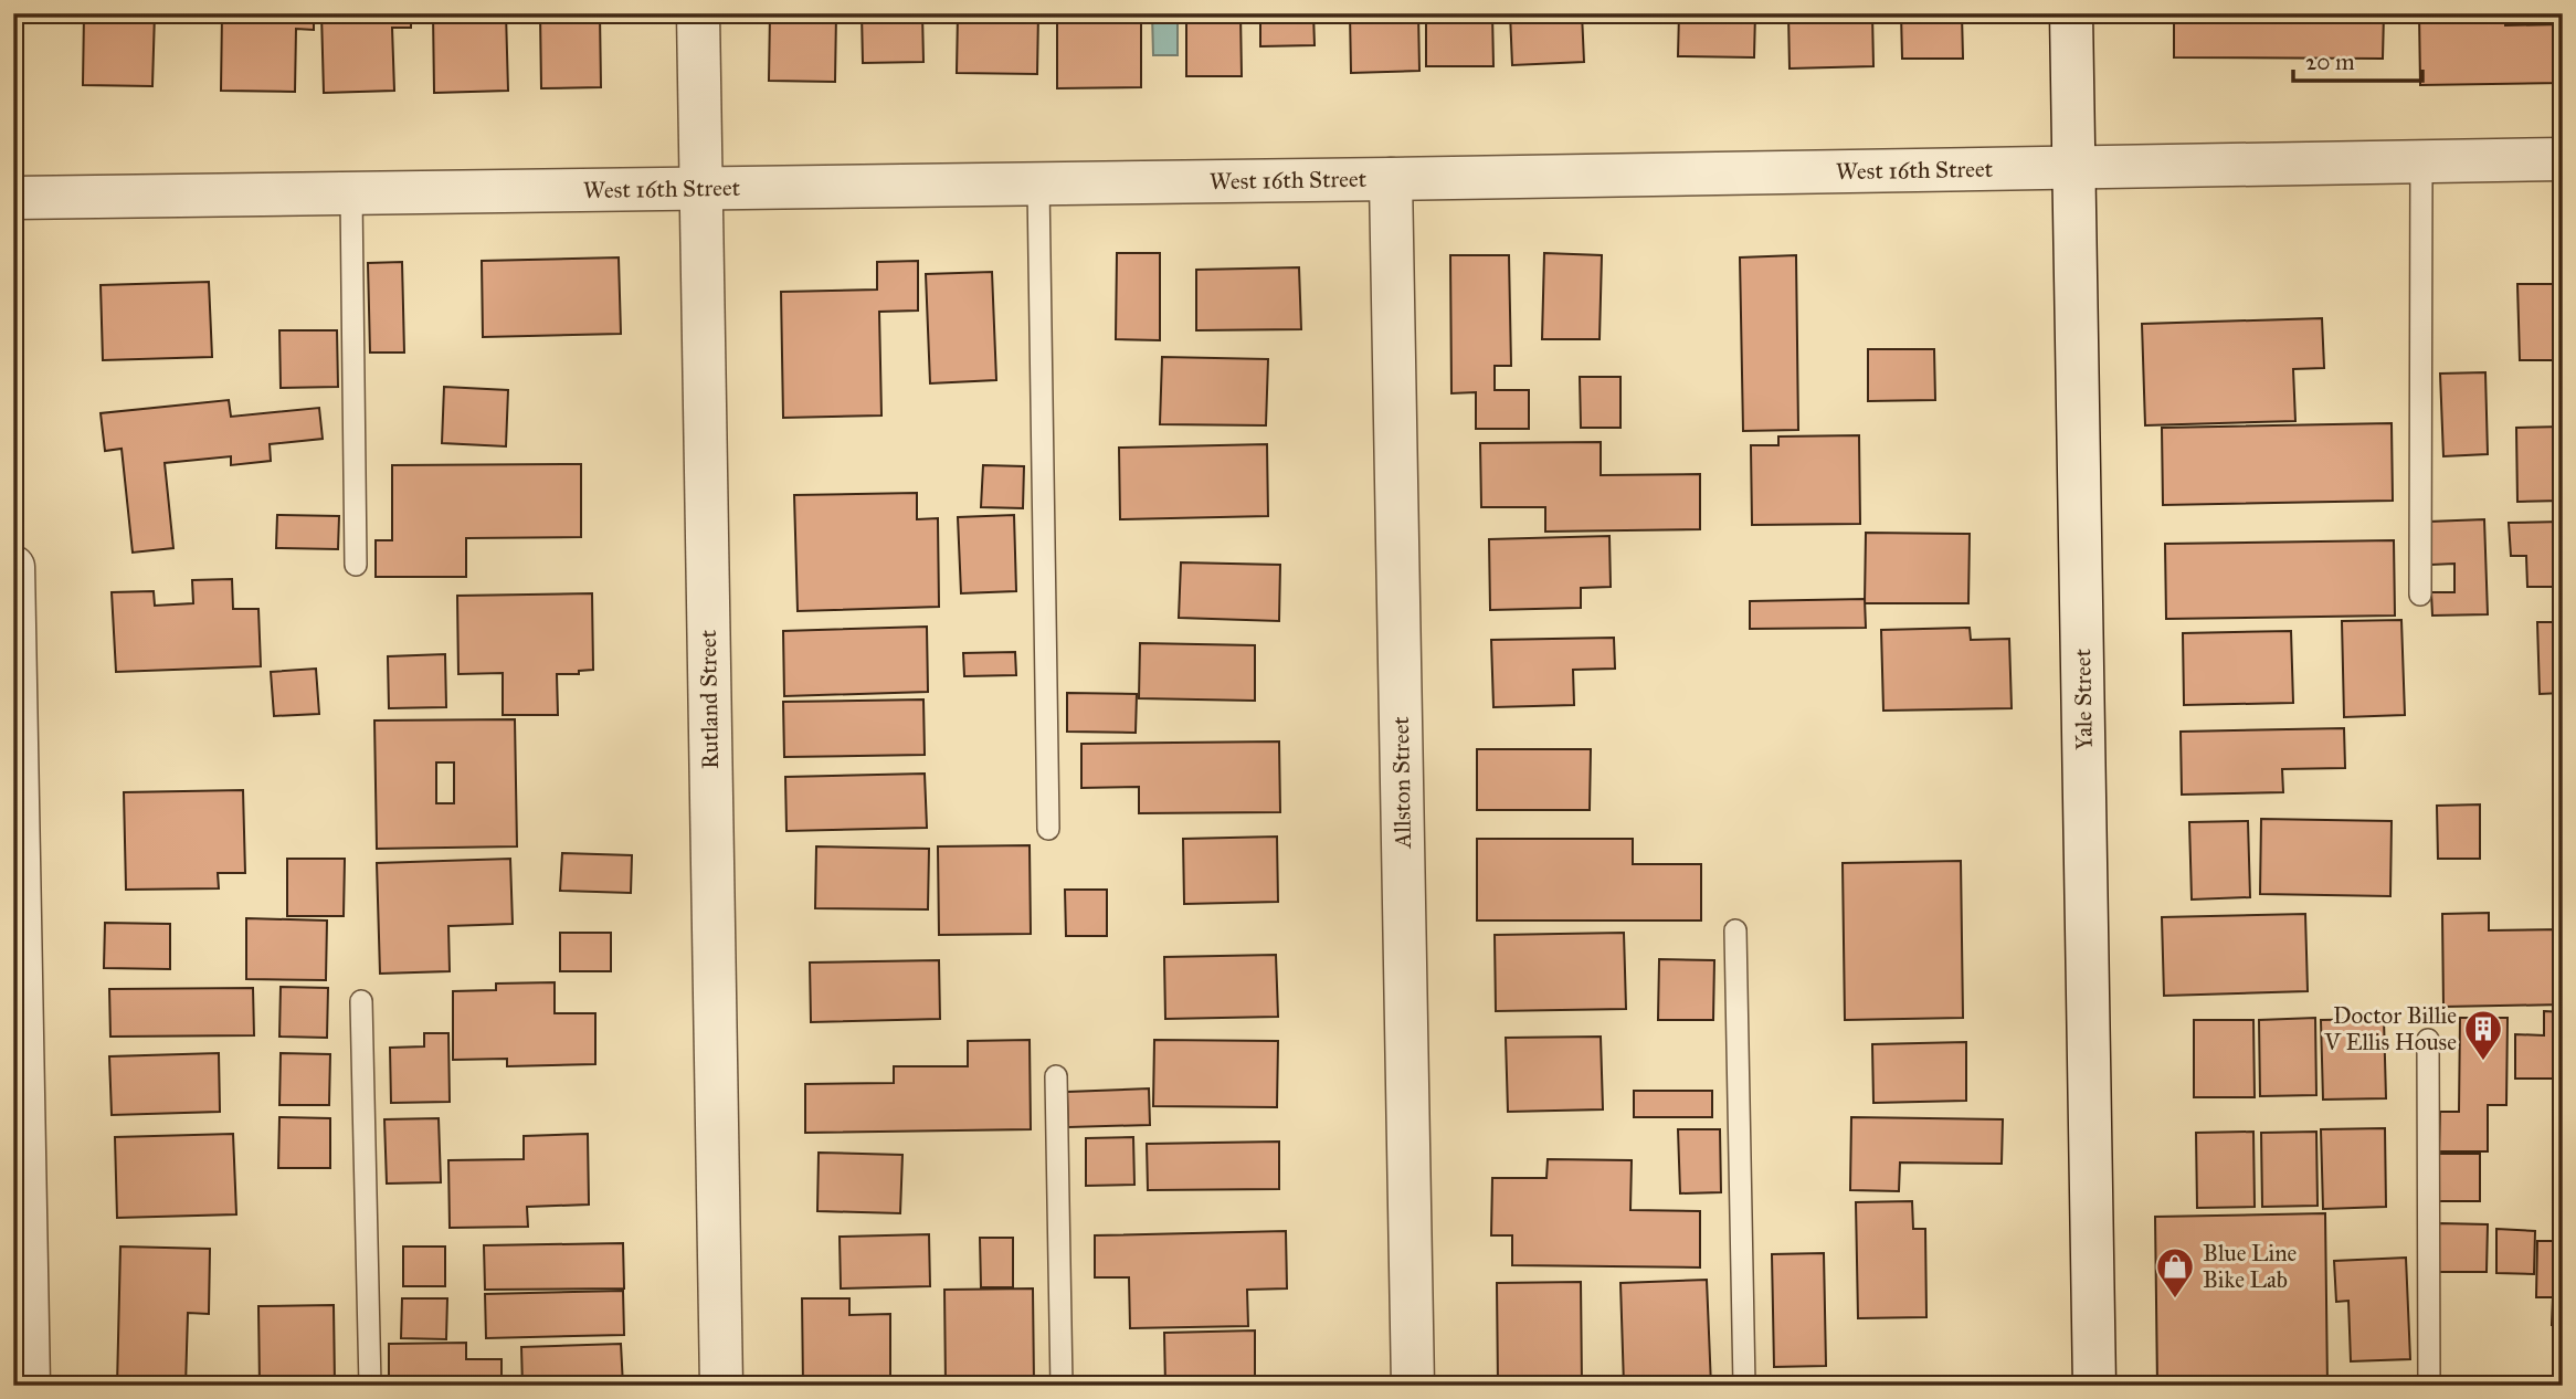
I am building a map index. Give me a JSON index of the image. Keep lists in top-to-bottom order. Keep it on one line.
{"streets":{"street":["West 16th Street","Rutland Street","Yale Street","Allston Street"]},"crossings":[["West 16th Street","Rutland Street"],["West 16th Street","Yale Street"],["West 16th Street","Allston Street"]],"places":{"building":["Doctor Billie V Ellis House"],"shop":["Blue Line Bike Lab"]},"scale_bar":"20 m"}
